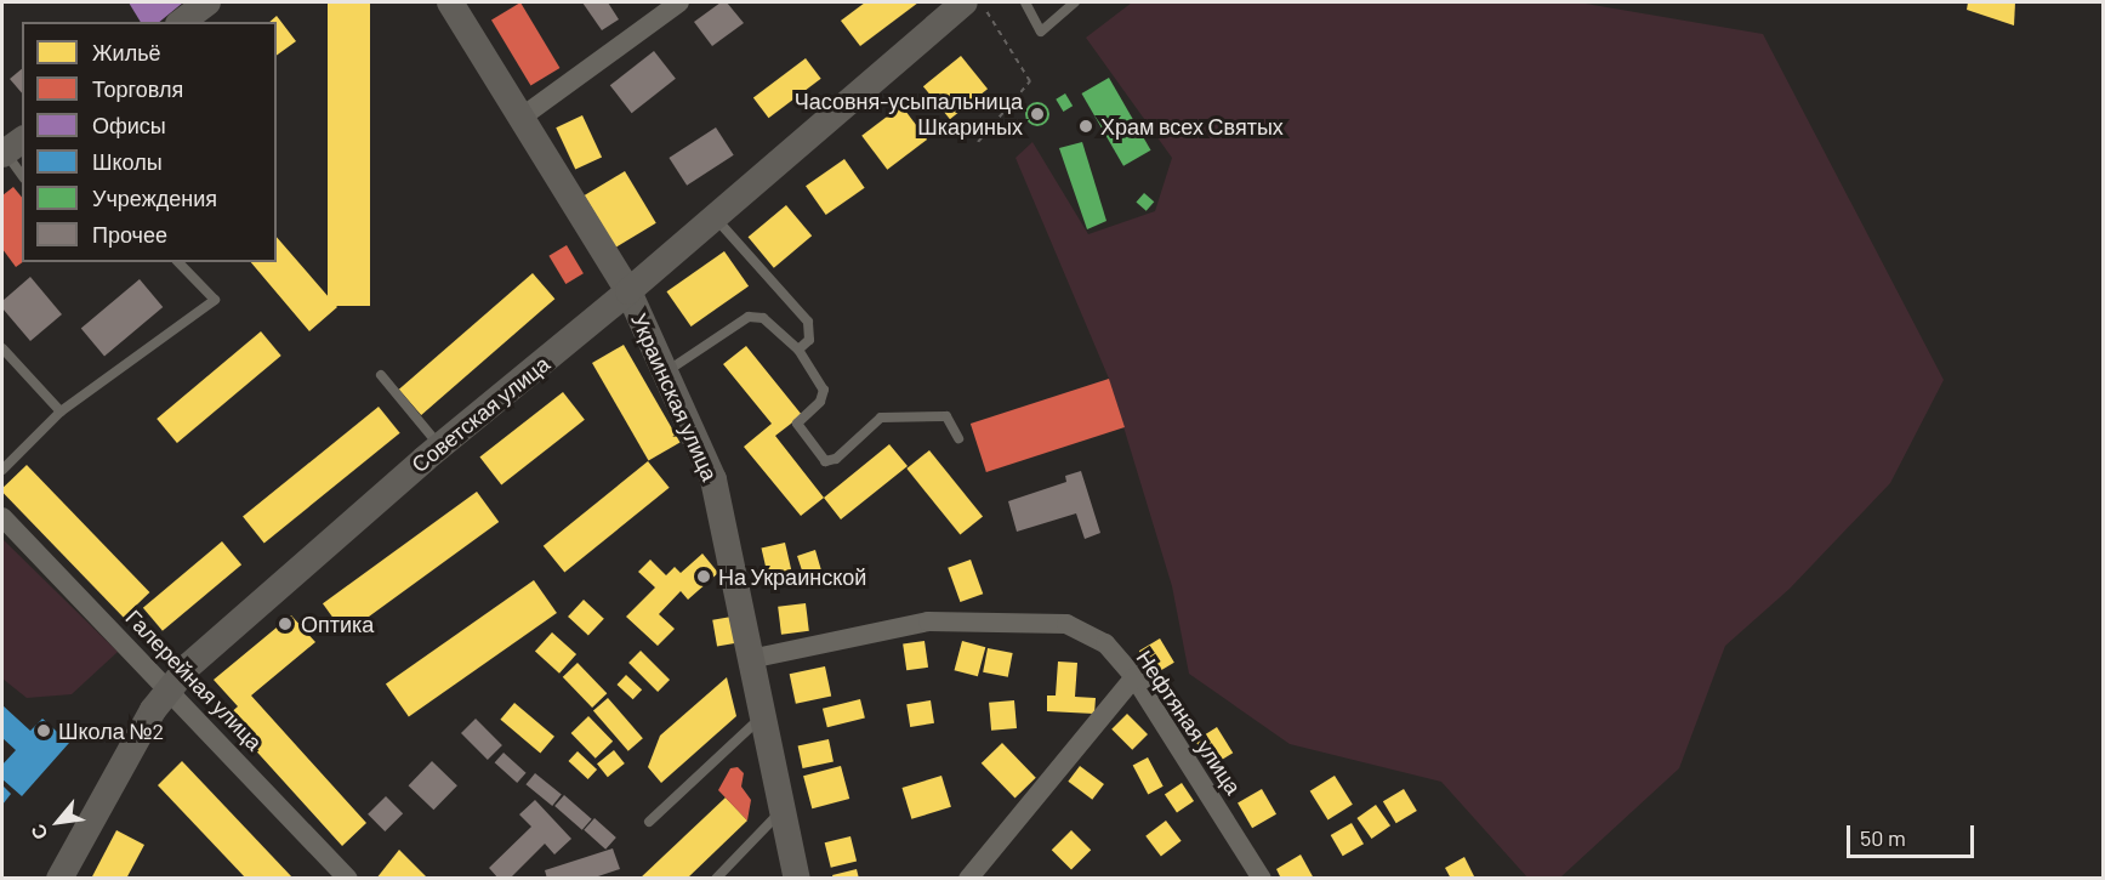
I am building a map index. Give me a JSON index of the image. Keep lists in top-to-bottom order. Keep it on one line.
{"streets":{"main road":["Украинская улица","Советская улица"],"street":["Галерейная улица","Нефтяная улица"]},"crossings":[["Украинская улица","Советская улица"],["Украинская улица","Нефтяная улица"],["Советская улица","Галерейная улица"]],"places":["Часовня-усыпальница Шкариных","Храм всех Святых","На Украинской","Оптика","Школа №2"],"legend":["Жильё","Торговля","Офисы","Школы","Учреждения","Прочее"],"scale_bar":"50 m","north":"bottom left"}
